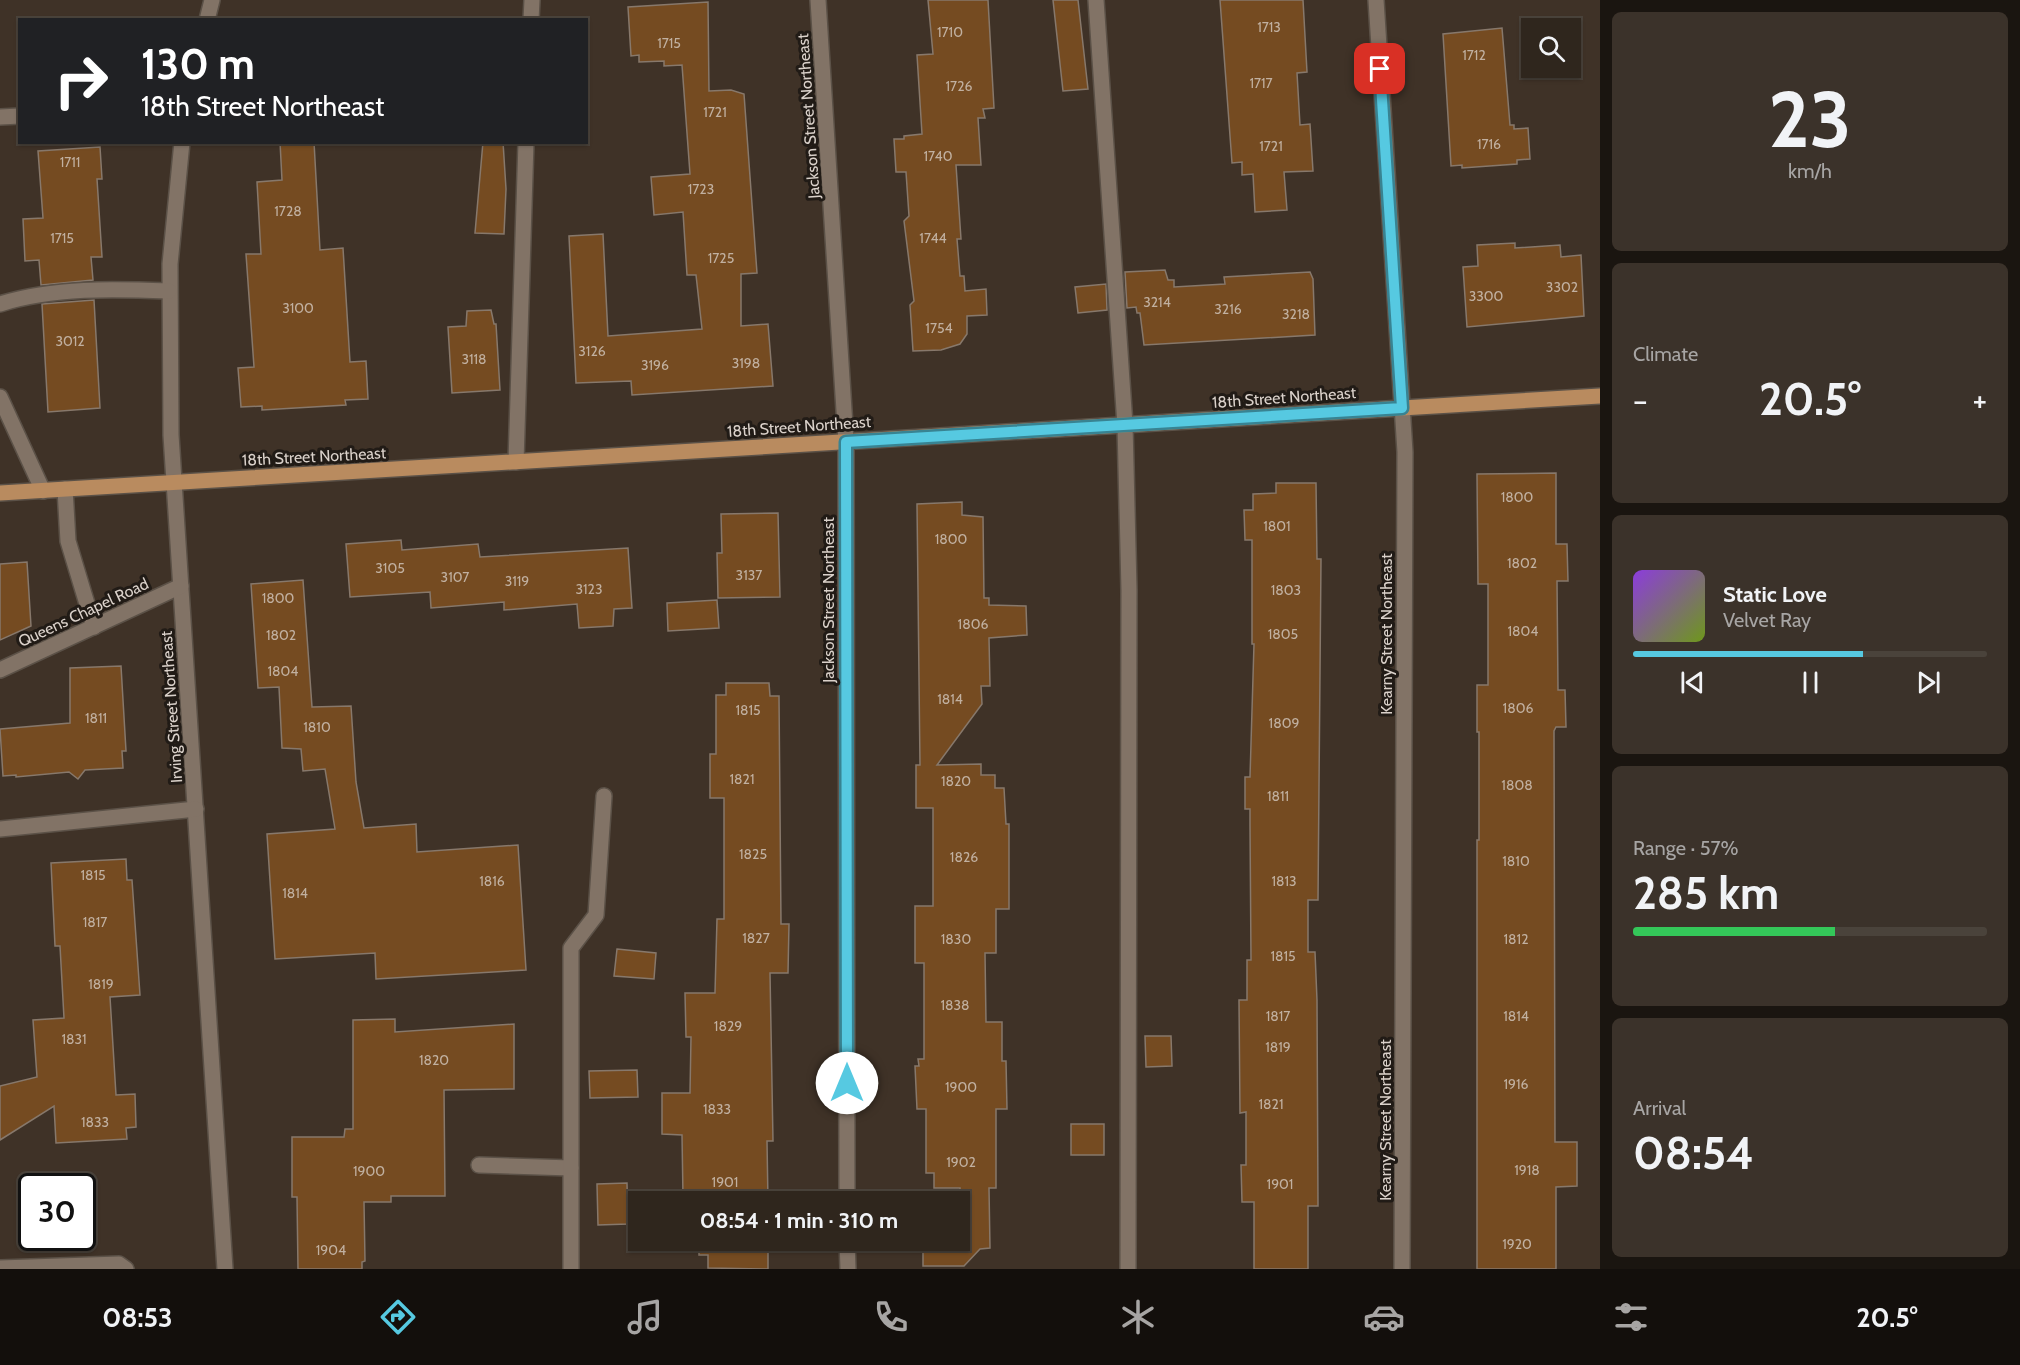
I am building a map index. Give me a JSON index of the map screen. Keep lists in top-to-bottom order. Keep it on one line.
{"streets":{"main road":["18th Street Northeast"],"street":["Jackson Street Northeast","Queens Chapel Road","Kearny Street Northeast","Irving Street Northeast"]},"crossings":[["Jackson Street Northeast","18th Street Northeast"],["18th Street Northeast","Kearny Street Northeast"],["18th Street Northeast","Irving Street Northeast"],["Queens Chapel Road","Irving Street Northeast"]],"house_numbers":["1713","1710","1715","1712","1717","1726","1721","1716","1721","1740","1711","1723","1728","1715","1744","1725","3302","3300","3214","3100","3216","3218","1754","3012","3126","3118","3198","3196","1800","1801","1800","1802","3105","3137","3107","3119","3123","1803","1800","1806","1804","1805","1802","1804","1814","1806","1815","1811","1809","1810","1821","1820","1808","1811","1825","1826","1810","1815","1816","1813","1814","1817","1827","1830","1812","1815","1819","1838","1817","1814","1829","1831","1819","1820","1916","1900","1821","1833","1833","1902","1918","1900","1901","1901","1920","1904"],"page":{"tile":[["23","km/h"],"Climate",["Range · 57%","285 km"],["Arrival","08:54"]],"turn":["130 m","18th Street Northeast"],"heat":["−","20.5°","+"],"song":["Static Love","Velvet Ray"],"limit":"30","trip":"08:54 · 1 min · 310 m","tabs":["08:53","20.5°"]}}
